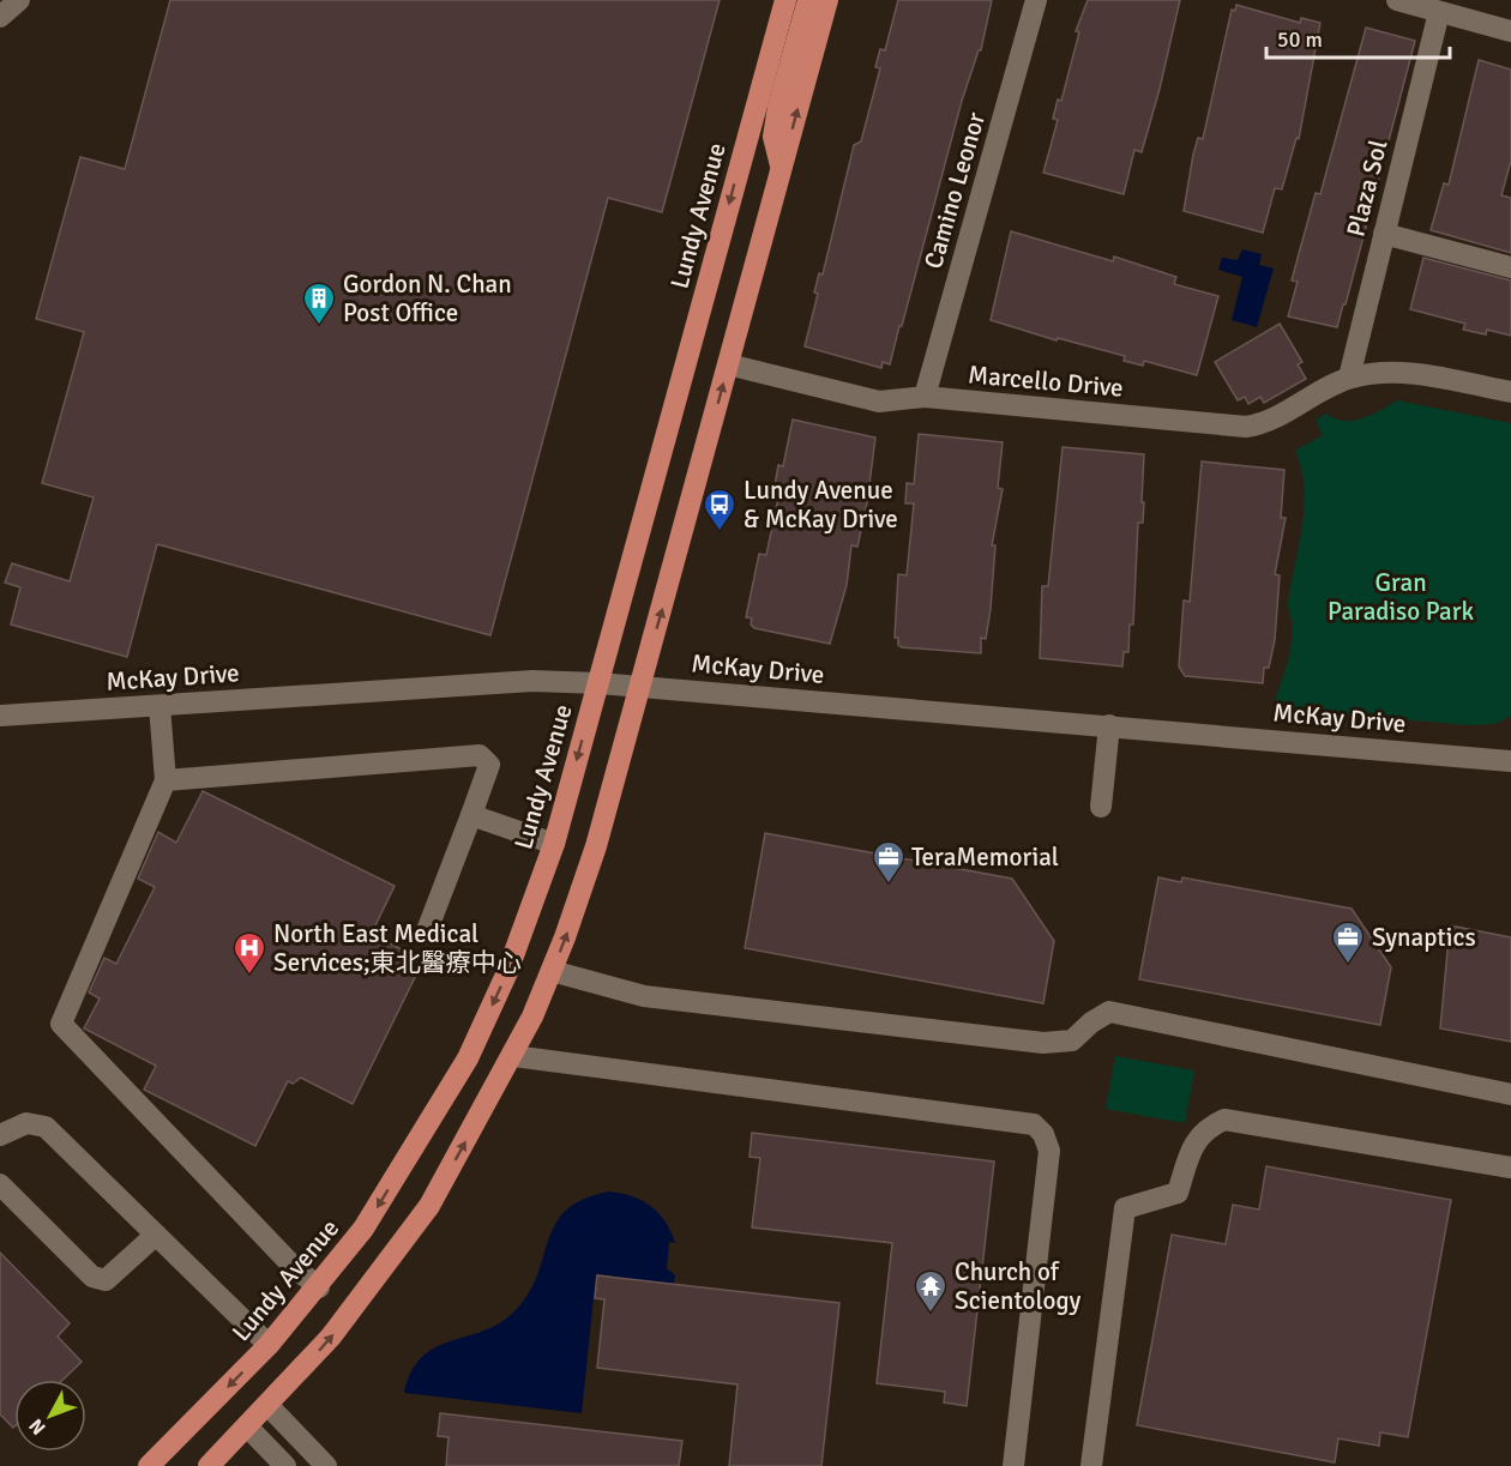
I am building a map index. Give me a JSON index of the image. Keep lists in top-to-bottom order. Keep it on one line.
{"streets":{"main road":["Lundy Avenue"],"street":["Plaza Sol","Camino Leonor","Marcello Drive","McKay Drive"]},"crossings":[["Plaza Sol","Marcello Drive"],["Camino Leonor","Marcello Drive"],["Lundy Avenue","McKay Drive"]],"parks":["Gran Paradiso Park"],"places":{"building":["Gordon N. Chan Post Office"],"bus stop":["Lundy Avenue & McKay Drive"],"office":["TeraMemorial","Synaptics"],"hospital":["North East Medical Services;東北醫療中心"],"temple":["Church of Scientology"]},"scale_bar":"50 m","north":"bottom left"}
